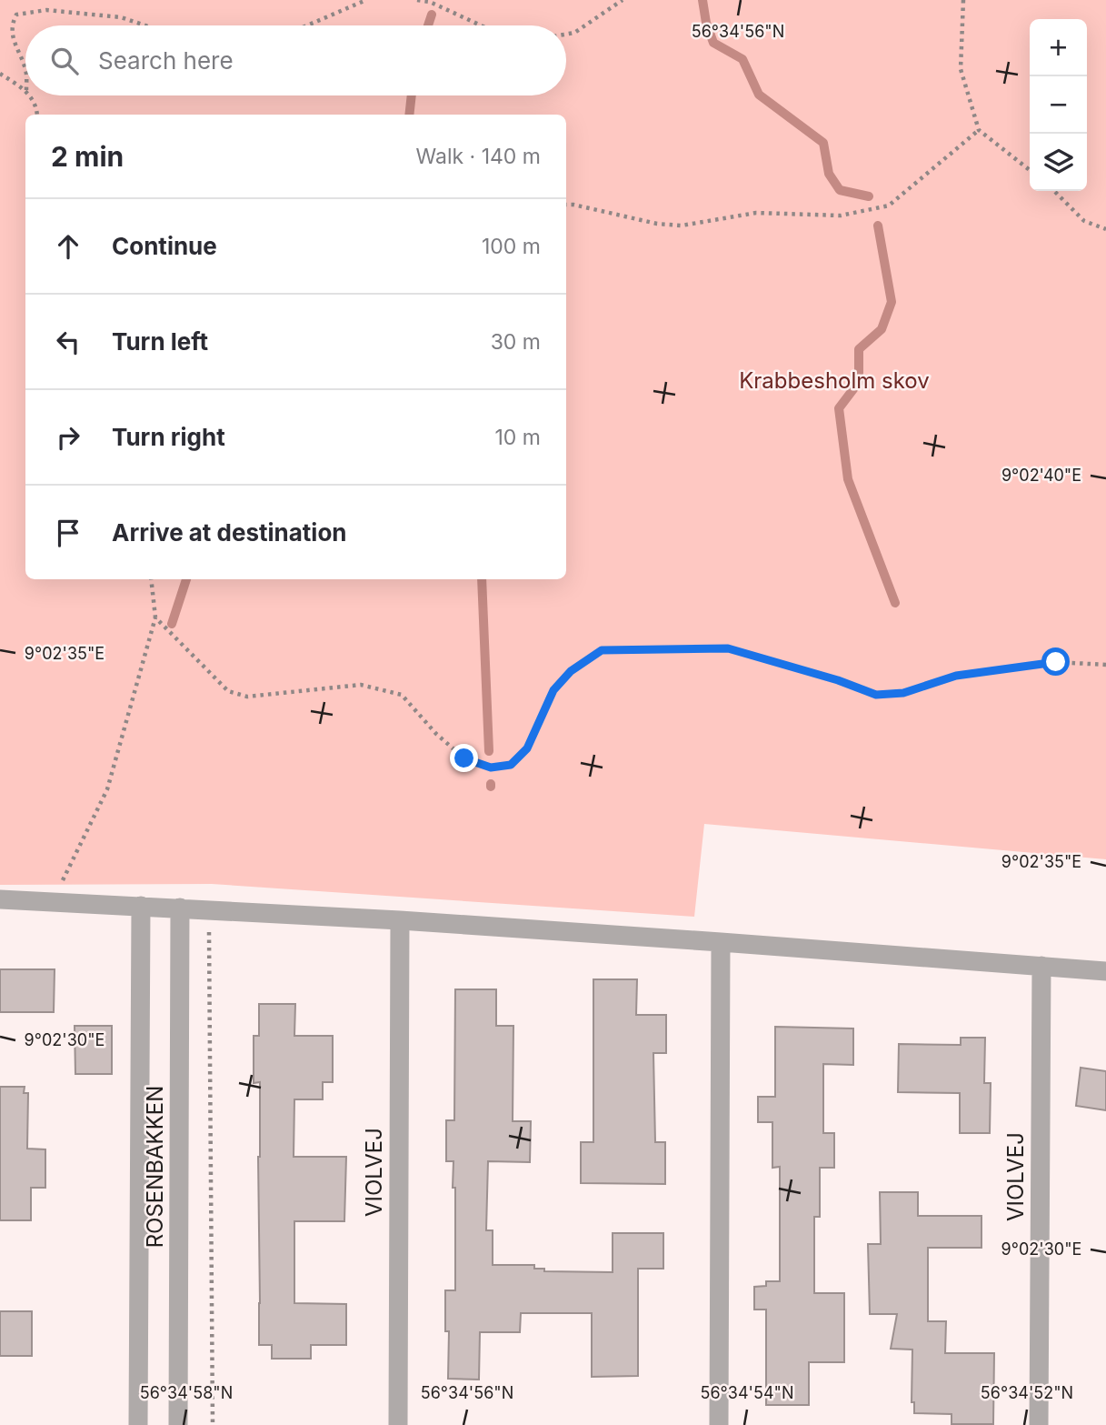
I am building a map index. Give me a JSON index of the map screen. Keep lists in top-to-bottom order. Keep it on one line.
{"streets":{"street":["ROSENBAKKEN","VIOLVEJ"]},"parks":["Krabbesholm skov"],"page":{"map_buttons":["+","−"],"search":"Search here","heading":["2 min","Walk · 140 m"],"list":[["Continue","100 m"],["Turn left","30 m"],["Turn right","10 m"],"Arrive at destination"]},"coordinates":["56°34'56\"N","9°02'40\"E","9°02'35\"E","9°02'30\"E","56°34'58\"N","56°34'54\"N","56°34'52\"N"]}
